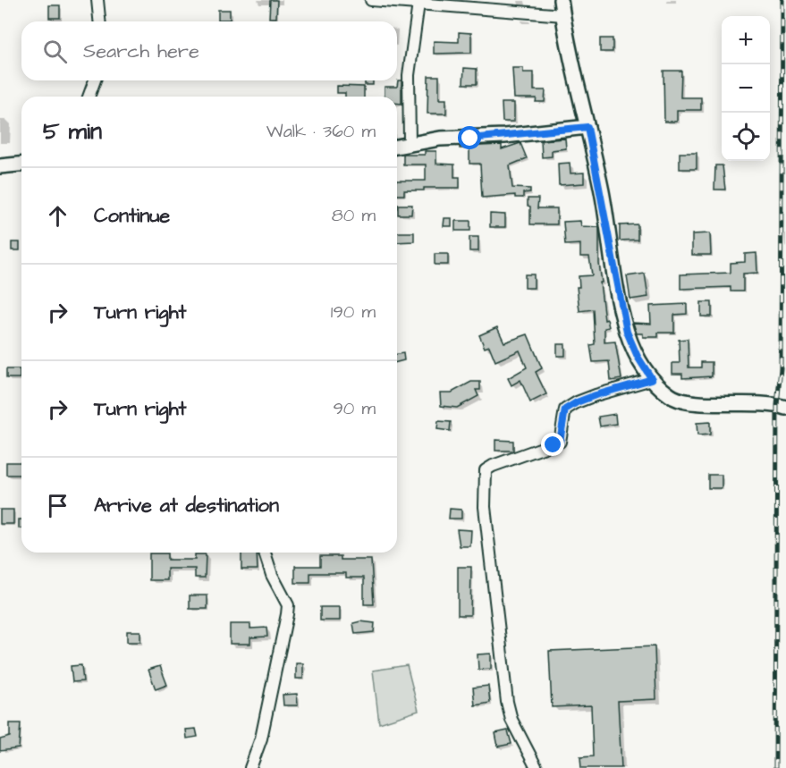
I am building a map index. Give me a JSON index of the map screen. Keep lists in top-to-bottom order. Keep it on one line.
{"page":{"map_buttons":["+","−"],"search":"Search here","heading":["5 min","Walk · 360 m"],"list":[["Continue","80 m"],["Turn right","190 m"],["Turn right","90 m"],"Arrive at destination"]}}
